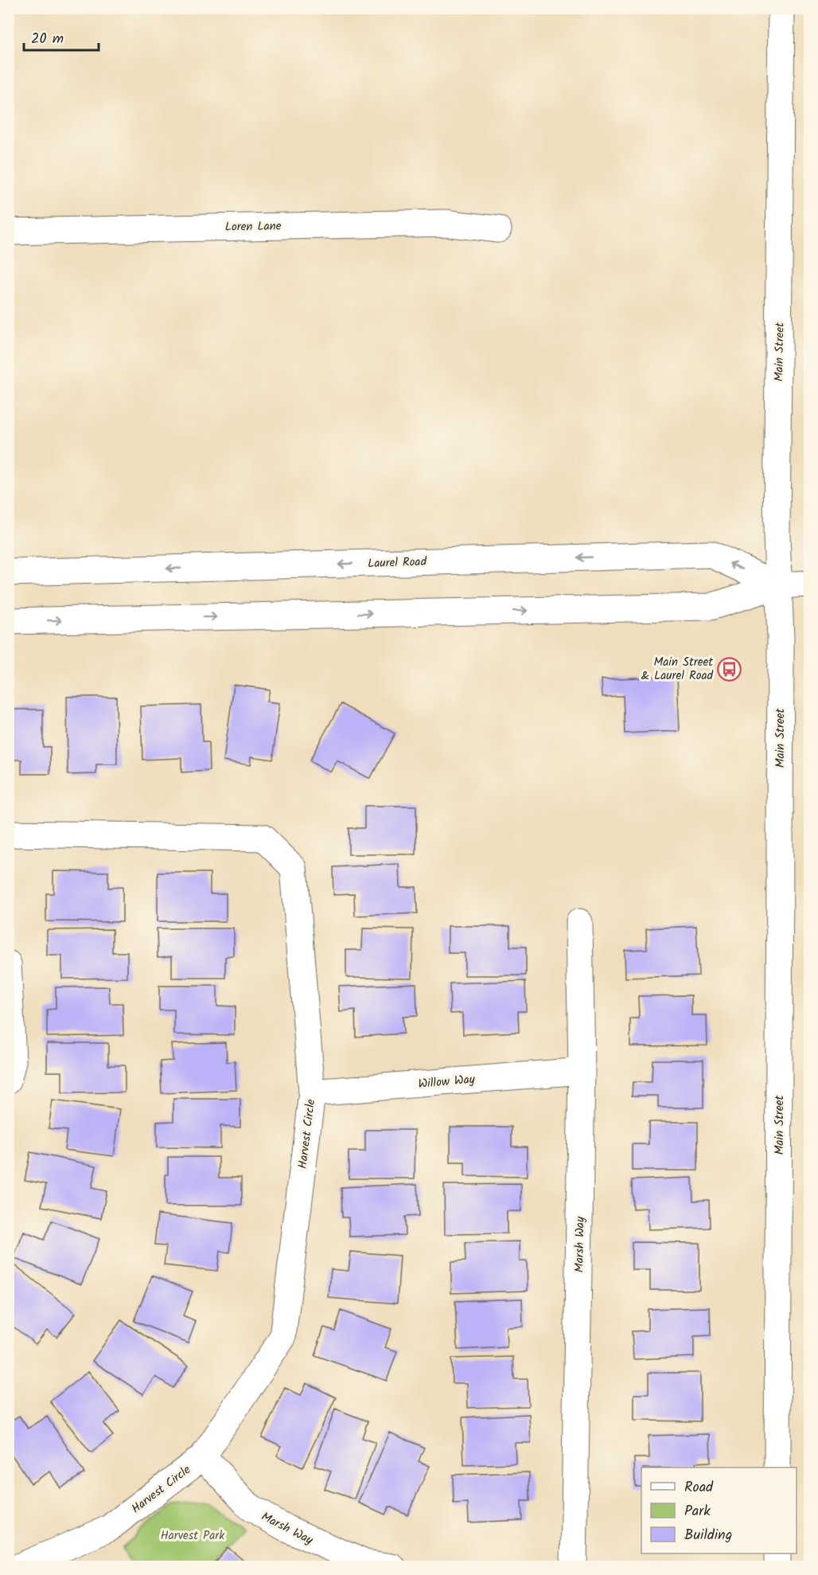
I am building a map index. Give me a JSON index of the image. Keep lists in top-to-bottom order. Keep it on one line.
{"streets":{"main road":["Loren Lane","Main Street","Laurel Road","Willow Way","Harvest Circle","Marsh Way"]},"crossings":[["Main Street","Laurel Road"],["Willow Way","Harvest Circle"],["Willow Way","Marsh Way"],["Harvest Circle","Marsh Way"]],"parks":["Harvest Park"],"places":{"bus stop":["Main Street & Laurel Road"]},"legend":["Road","Park","Building"],"scale_bar":"20 m"}
